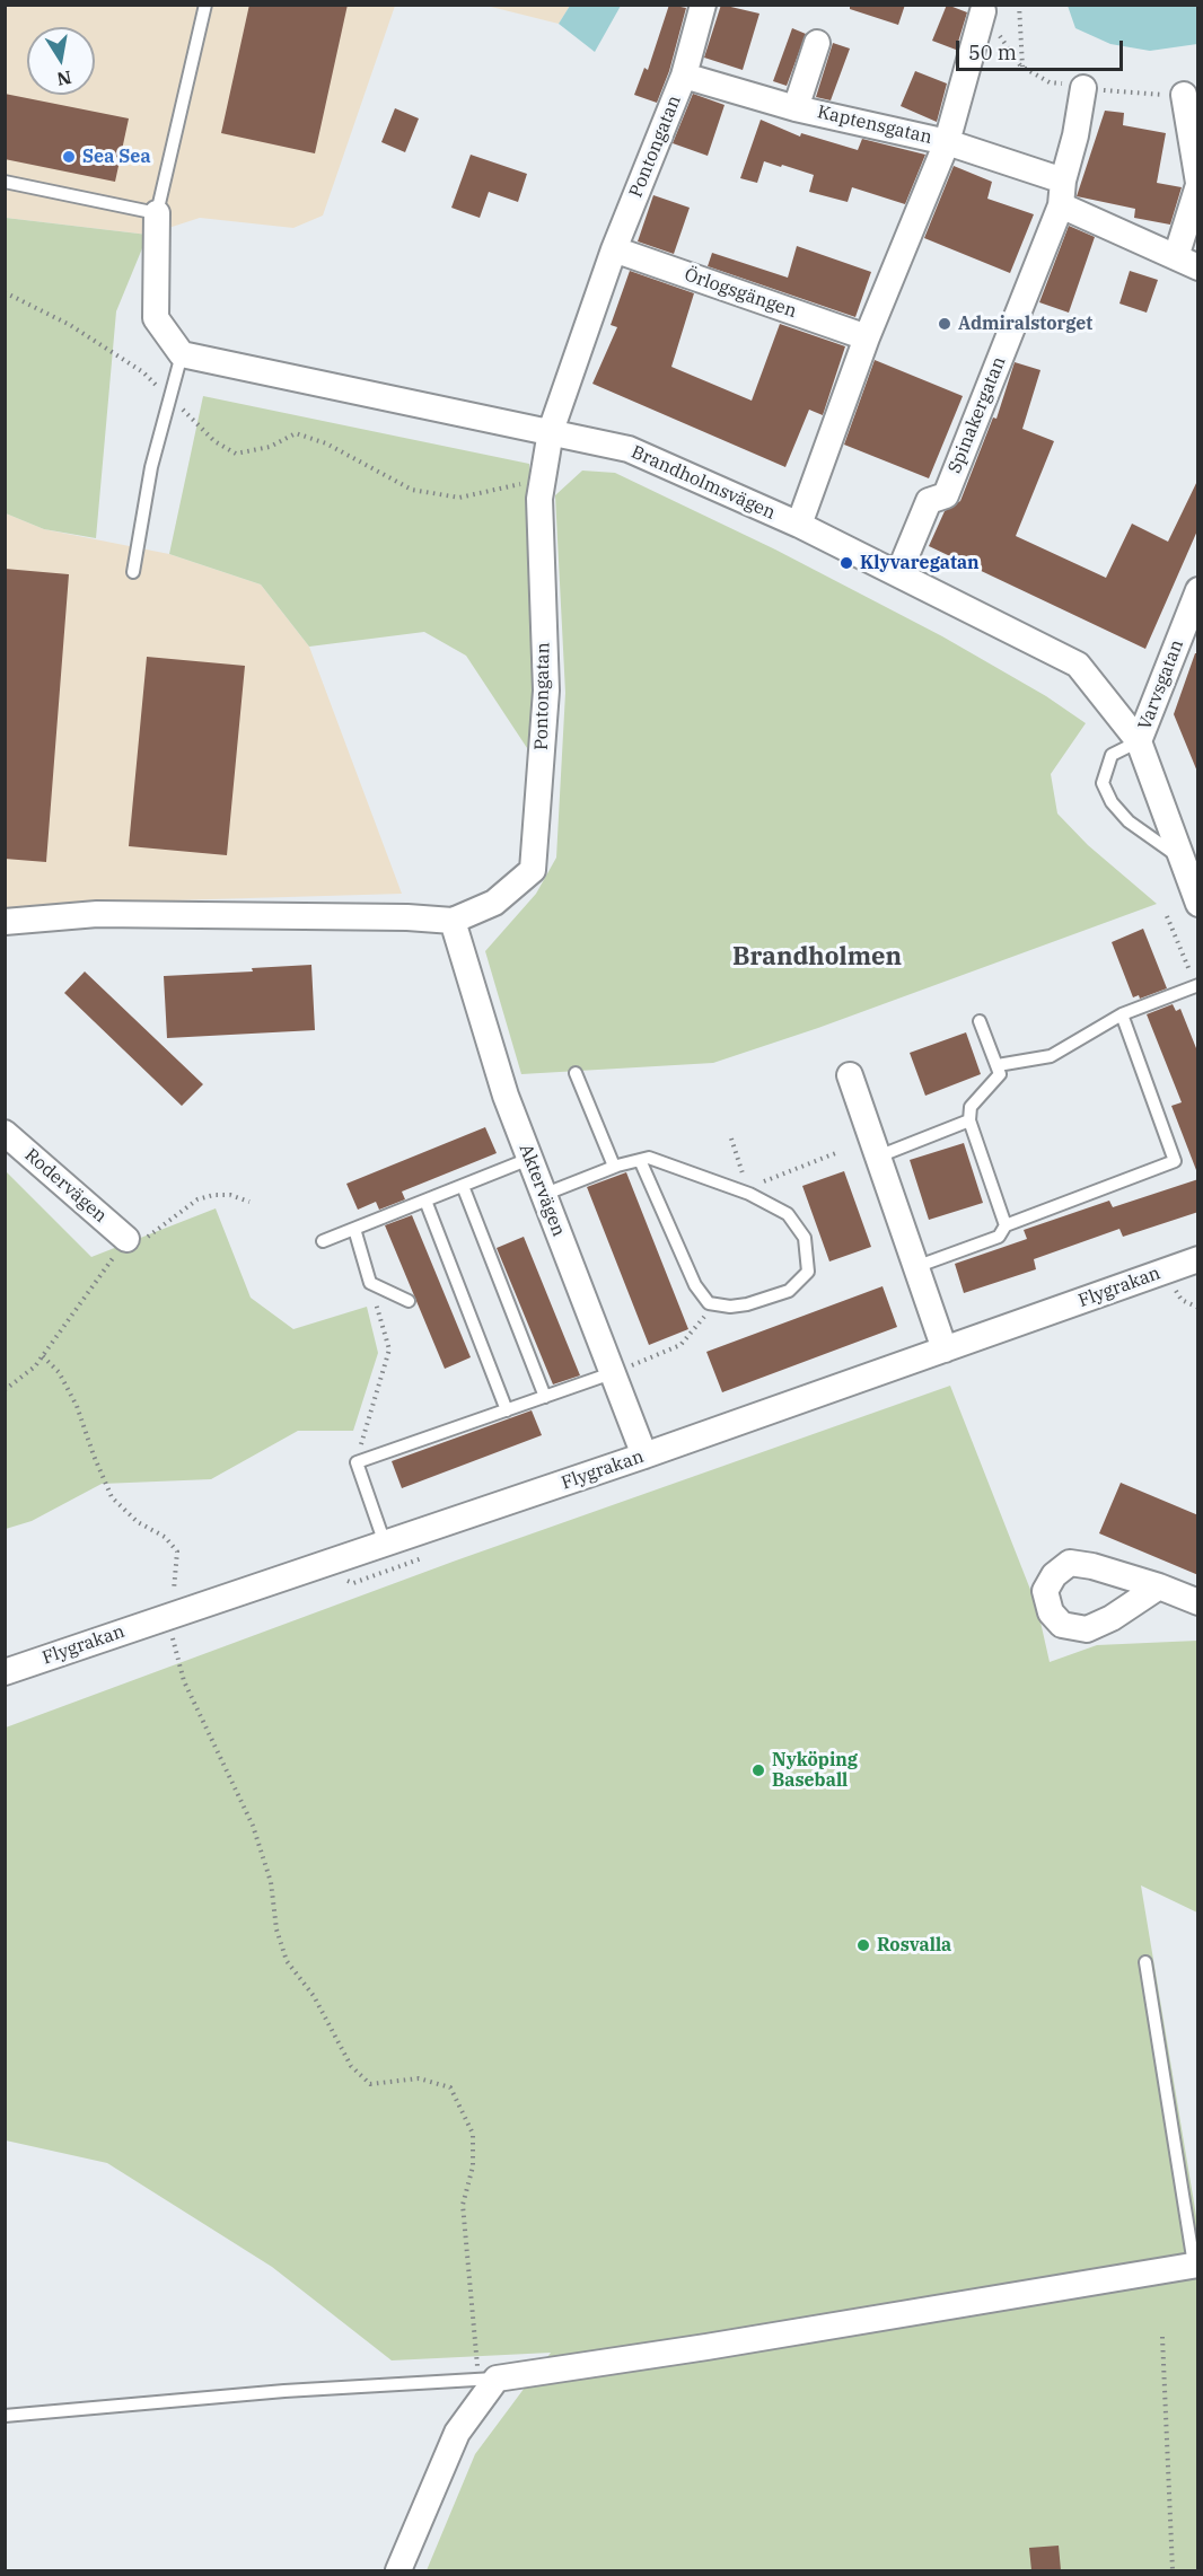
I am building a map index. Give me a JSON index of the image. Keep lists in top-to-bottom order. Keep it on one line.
{"streets":{"street":["Kaptensgatan","Pontongatan","Örlogsgängen","Spinakergatan","Brandholmsvägen","Varvsgatan","Rodervägen","Aktervägen","Flygrakan"]},"crossings":[["Kaptensgatan","Pontongatan"],["Kaptensgatan","Spinakergatan"],["Pontongatan","Örlogsgängen"],["Pontongatan","Brandholmsvägen"],["Pontongatan","Aktervägen"],["Spinakergatan","Brandholmsvägen"],["Brandholmsvägen","Varvsgatan"],["Aktervägen","Flygrakan"]],"districts":["Brandholmen"],"places":["Sea Sea","Admiralstorget","Klyvaregatan","Nyköping Baseball","Rosvalla"],"scale_bar":"50 m","north":"bottom"}
